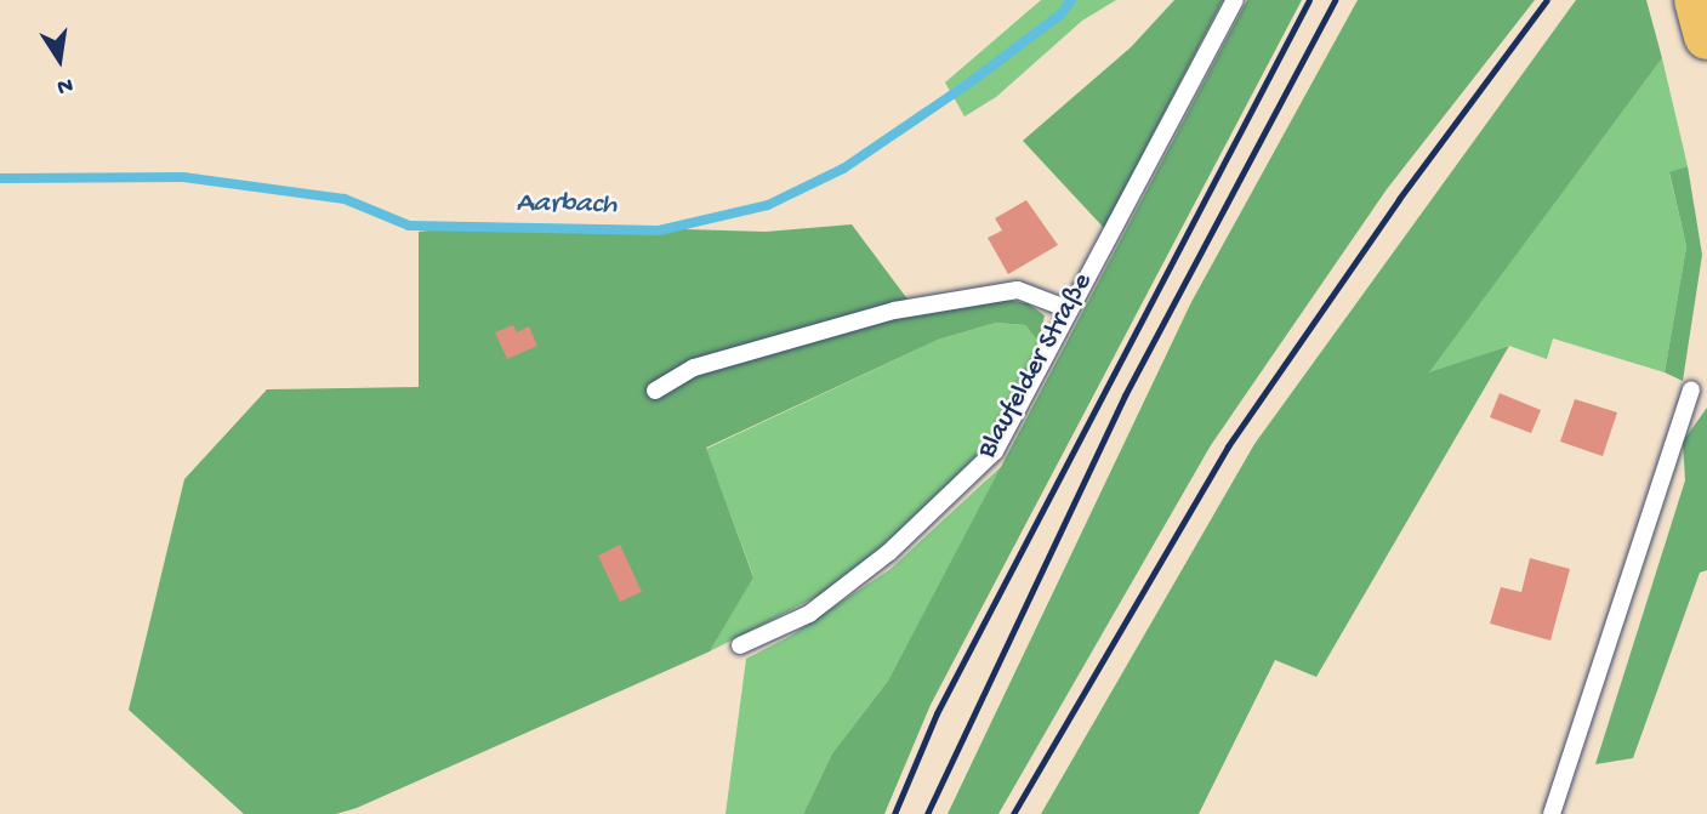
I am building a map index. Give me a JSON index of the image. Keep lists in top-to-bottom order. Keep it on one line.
{"streets":{"lane":["Blaufelder Straße"]},"water":["Aarbach"],"north":"bottom"}
